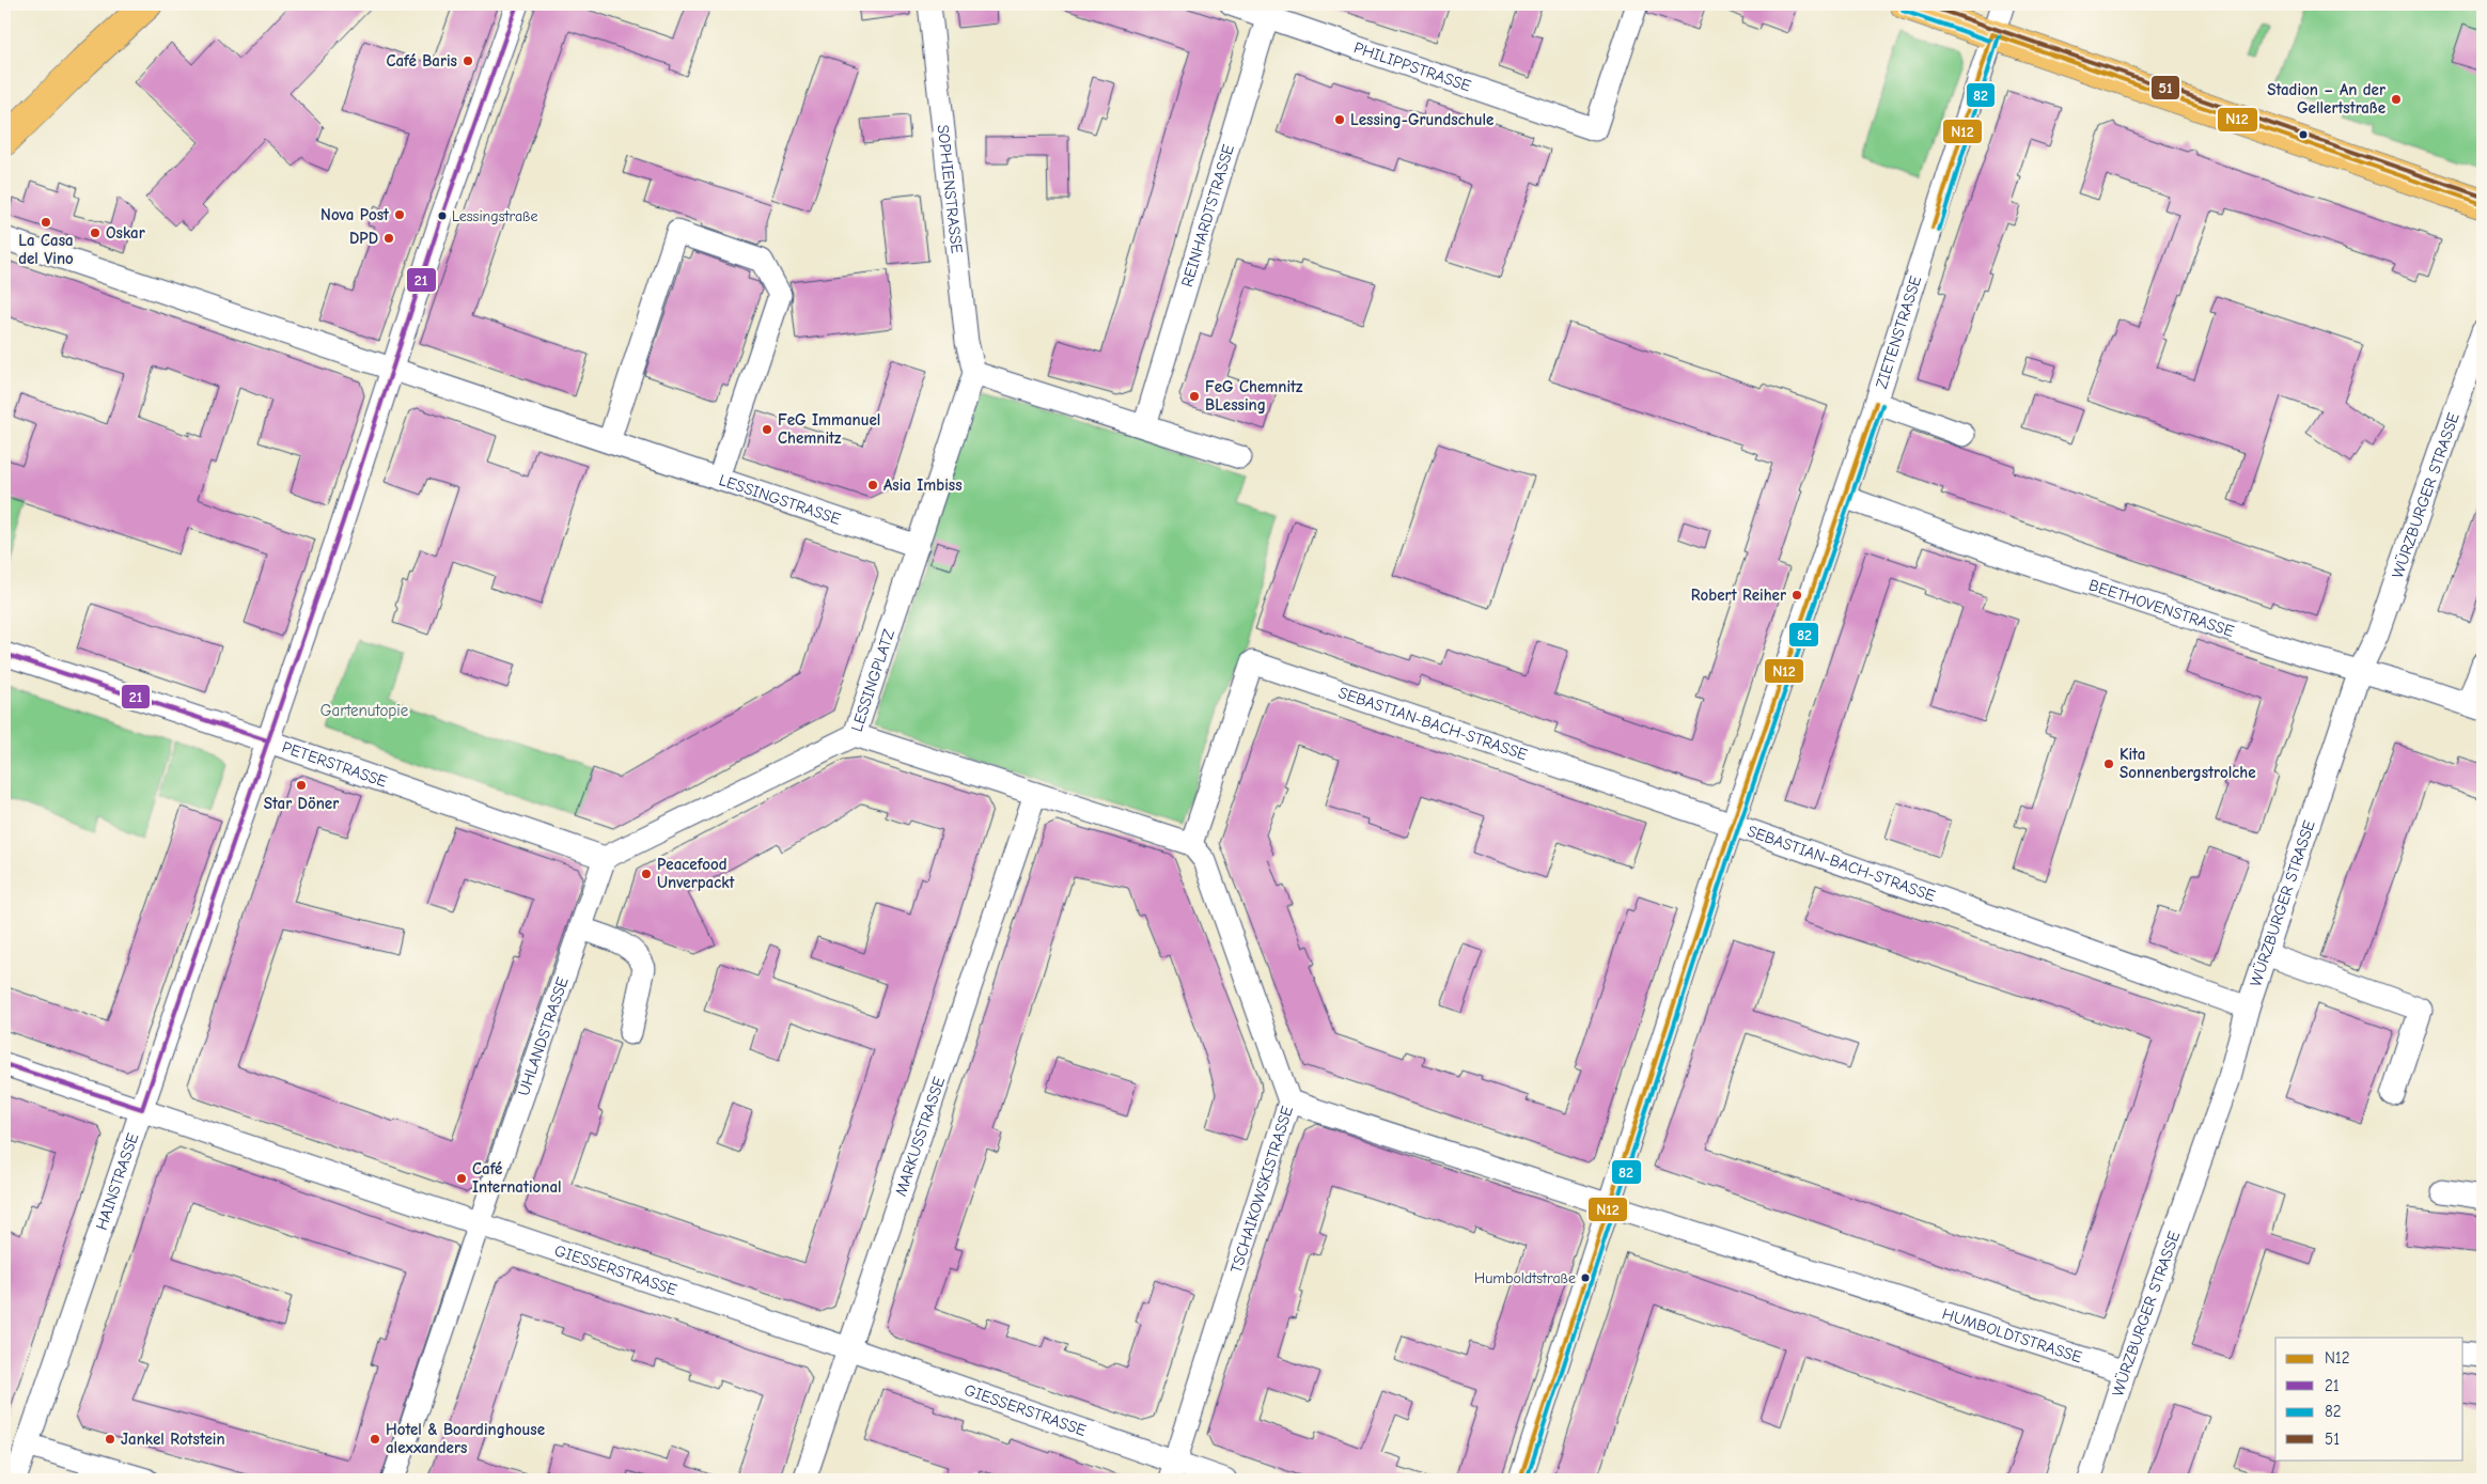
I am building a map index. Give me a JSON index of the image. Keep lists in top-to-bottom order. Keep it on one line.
{"streets":{"street":["PHILIPPSTRASSE","SOPHIENSTRASSE","REINHARDTSTRASSE","ZIETENSTRASSE","WÜRZBURGER STRASSE","LESSINGSTRASSE","BEETHOVENSTRASSE","LESSINGPLATZ","SEBASTIAN-BACH-STRASSE","PETERSTRASSE","UHLANDSTRASSE","MARKUSSTRASSE","HAINSTRASSE","TSCHAIKOWSKISTRASSE","GIESSERSTRASSE","HUMBOLDTSTRASSE"]},"crossings":[["PHILIPPSTRASSE","REINHARDTSTRASSE"],["SOPHIENSTRASSE","LESSINGPLATZ"],["ZIETENSTRASSE","BEETHOVENSTRASSE"],["ZIETENSTRASSE","SEBASTIAN-BACH-STRASSE"],["ZIETENSTRASSE","HUMBOLDTSTRASSE"],["WÜRZBURGER STRASSE","BEETHOVENSTRASSE"],["WÜRZBURGER STRASSE","SEBASTIAN-BACH-STRASSE"],["WÜRZBURGER STRASSE","HUMBOLDTSTRASSE"],["LESSINGSTRASSE","LESSINGPLATZ"],["LESSINGSTRASSE","HAINSTRASSE"],["LESSINGPLATZ","SEBASTIAN-BACH-STRASSE"],["LESSINGPLATZ","MARKUSSTRASSE"],["LESSINGPLATZ","TSCHAIKOWSKISTRASSE"],["SEBASTIAN-BACH-STRASSE","TSCHAIKOWSKISTRASSE"],["PETERSTRASSE","UHLANDSTRASSE"],["PETERSTRASSE","HAINSTRASSE"],["UHLANDSTRASSE","GIESSERSTRASSE"],["MARKUSSTRASSE","GIESSERSTRASSE"],["HAINSTRASSE","GIESSERSTRASSE"],["TSCHAIKOWSKISTRASSE","GIESSERSTRASSE"],["TSCHAIKOWSKISTRASSE","HUMBOLDTSTRASSE"]],"parks":["Gartenutopie"],"places":["Café Baris","Stadion – An der Gellertstraße","Lessing-Grundschule","Nova Post","Lessingstraße","La Casa del Vino","Oskar","DPD","FeG Chemnitz BLessing","FeG Immanuel Chemnitz","Asia Imbiss","Robert Reiher","Kita Sonnenbergstrolche","Star Döner","Peacefood Unverpackt","Café International","Humboldtstraße","Jankel Rotstein","Hotel & Boardinghouse alexxanders"],"lines":["transit line 21","transit line 51","transit line 82","transit line N12"],"legend":["N12","21","82","51"]}
